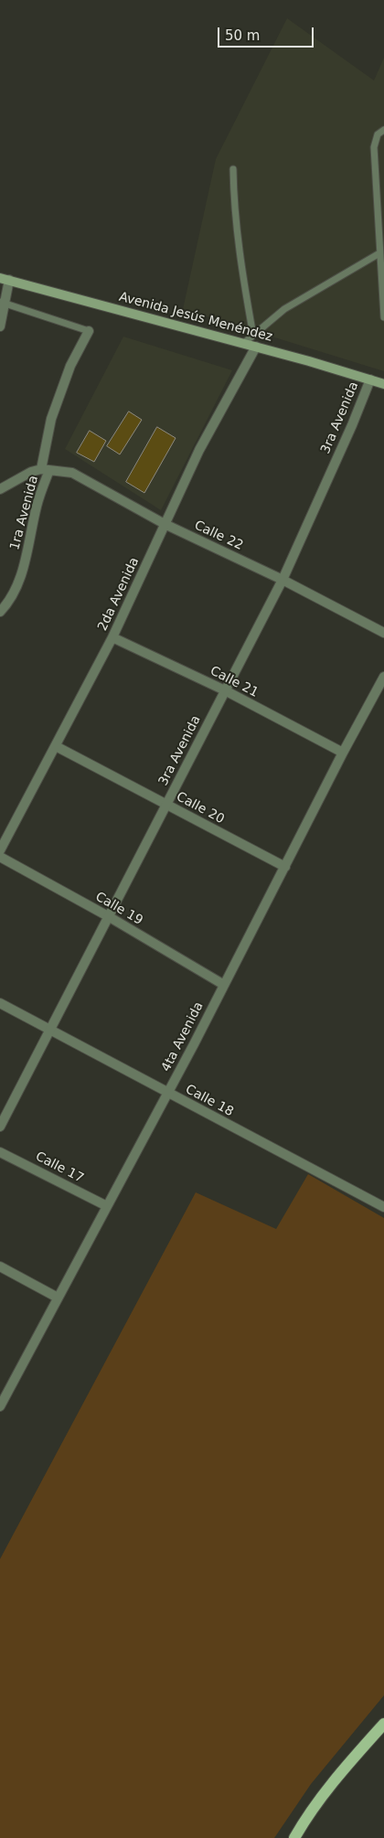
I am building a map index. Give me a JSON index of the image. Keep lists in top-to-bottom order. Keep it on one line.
{"streets":{"main road":["Avenida Jesús Menéndez"],"street":["3ra Avenida","1ra Avenida","Calle 22","2da Avenida","Calle 21","Calle 20","Calle 19","4ta Avenida","Calle 18","Calle 17"]},"crossings":[["Avenida Jesús Menéndez","3ra Avenida"],["Avenida Jesús Menéndez","2da Avenida"],["3ra Avenida","Calle 22"],["3ra Avenida","Calle 21"],["3ra Avenida","Calle 20"],["3ra Avenida","Calle 19"],["3ra Avenida","Calle 18"],["1ra Avenida","Calle 22"],["Calle 22","2da Avenida"],["2da Avenida","Calle 21"],["2da Avenida","Calle 20"],["Calle 21","4ta Avenida"],["Calle 20","4ta Avenida"],["Calle 19","4ta Avenida"],["4ta Avenida","Calle 18"],["4ta Avenida","Calle 17"]],"scale_bar":"50 m"}
